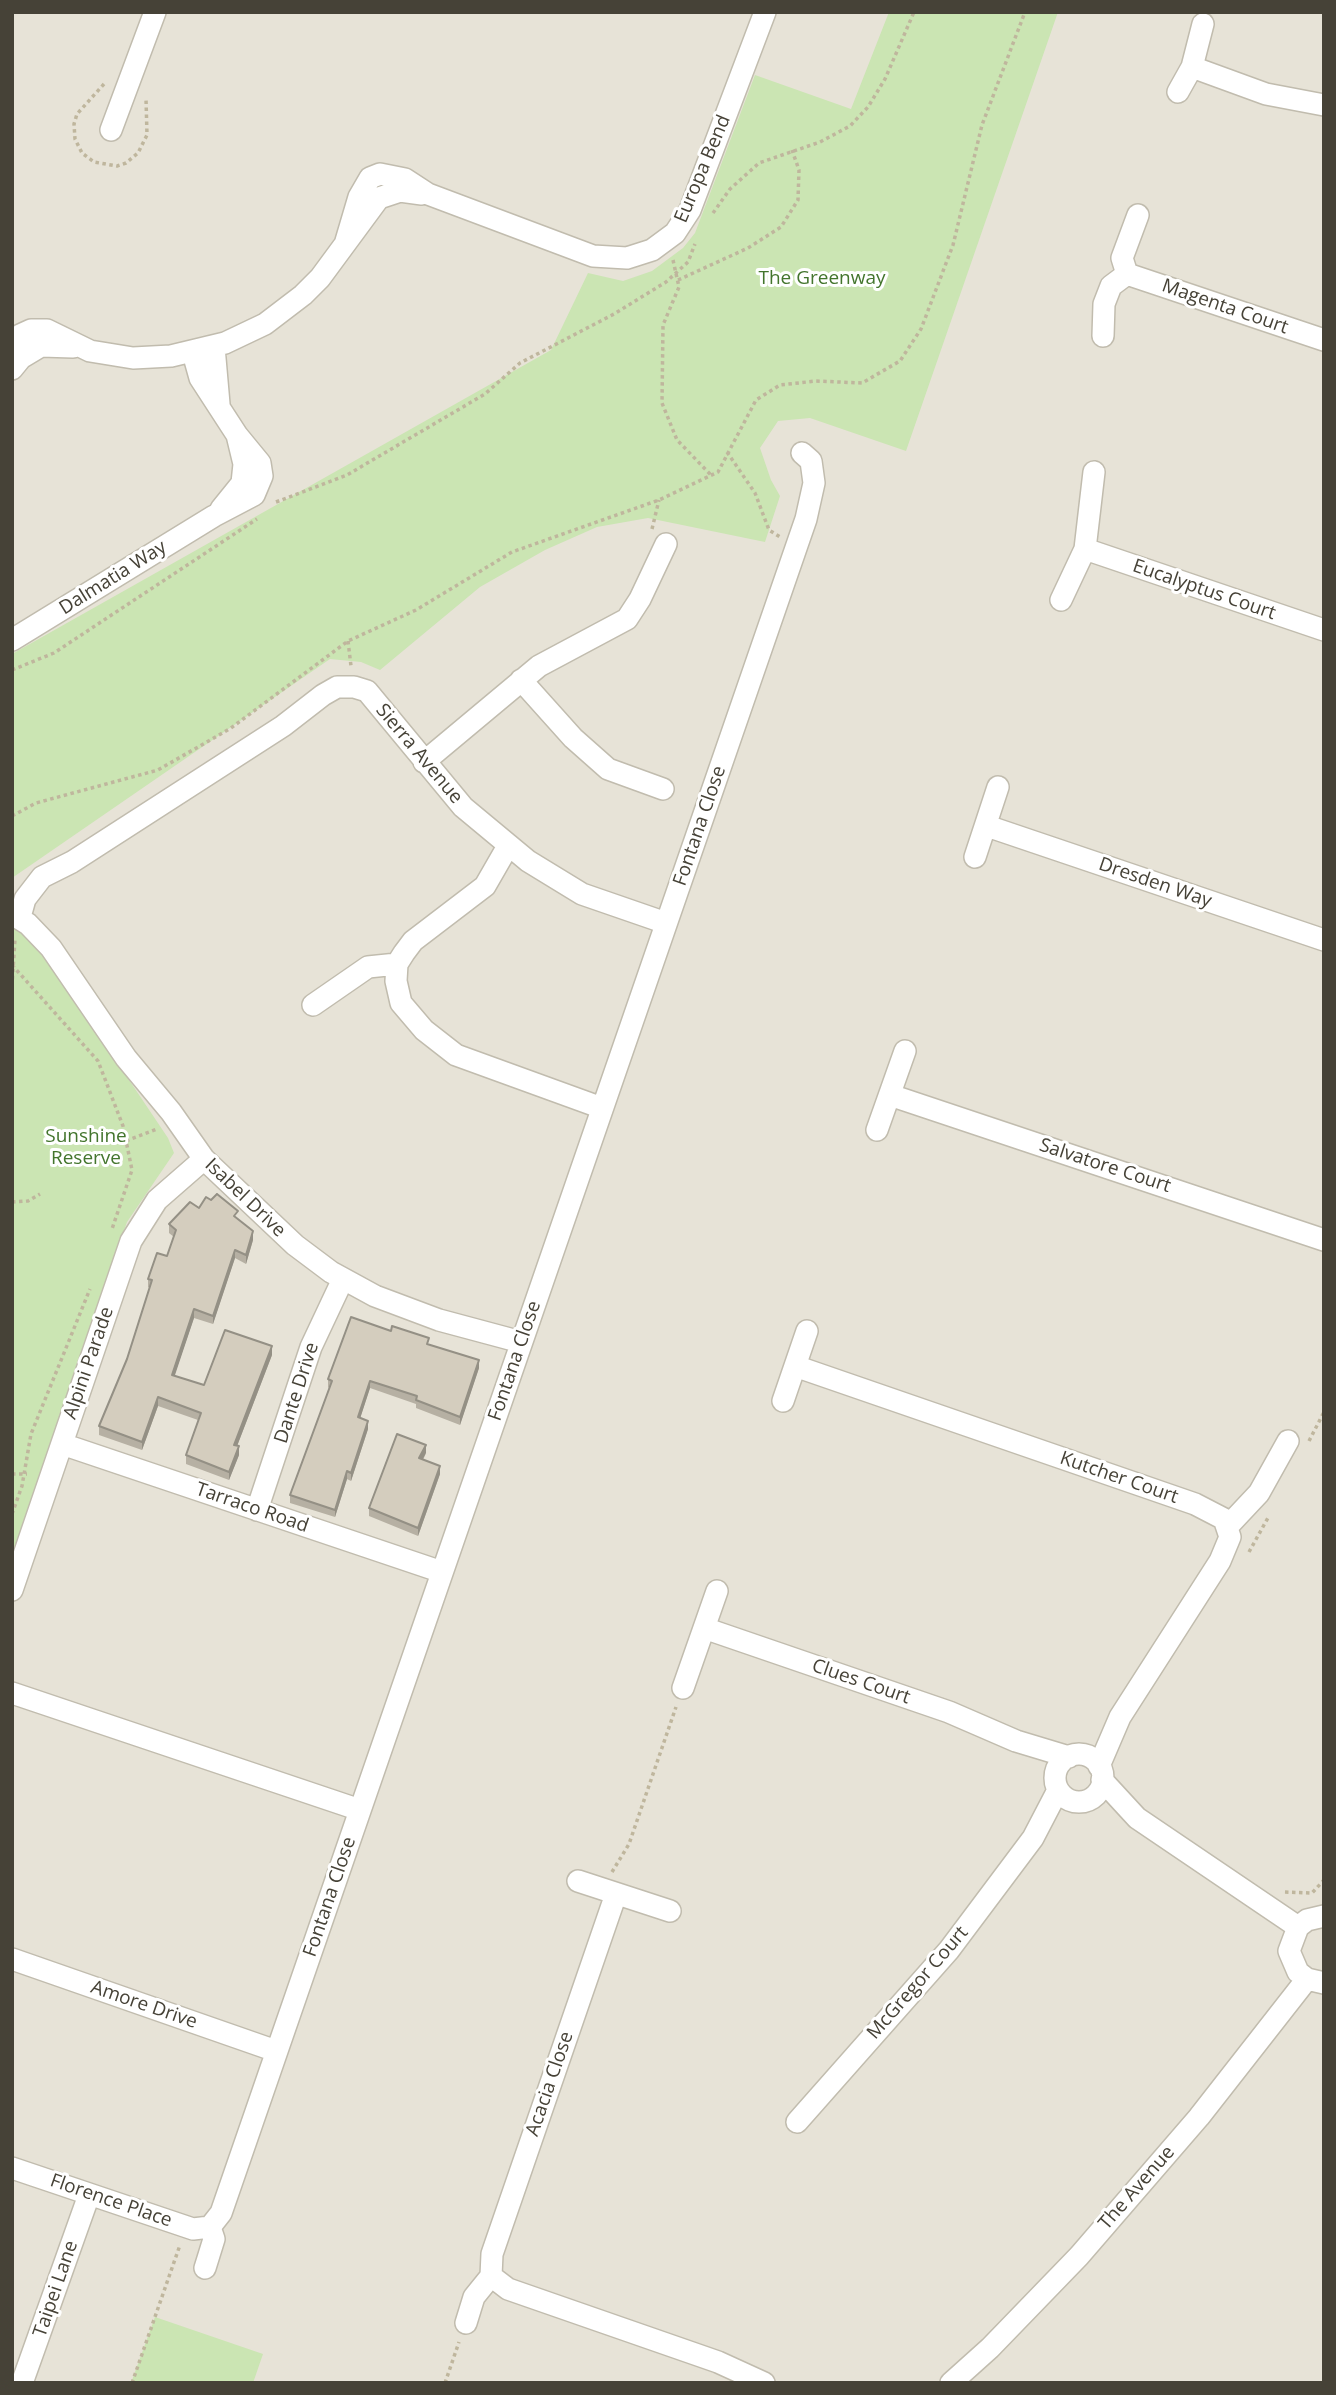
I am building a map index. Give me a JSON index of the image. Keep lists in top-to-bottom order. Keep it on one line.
{"streets":{"street":["Europa Bend","Magenta Court","Dalmatia Way","Eucalyptus Court","Sierra Avenue","Fontana Close","Dresden Way","Salvatore Court","Isabel Drive","Alpini Parade","Dante Drive","Kutcher Court","Tarraco Road","Clues Court","McGregor Court","Amore Drive","Acacia Close","The Avenue","Florence Place","Taipei Lane"]},"crossings":[["Europa Bend","Dalmatia Way"],["Sierra Avenue","Fontana Close"],["Fontana Close","Isabel Drive"],["Fontana Close","Tarraco Road"],["Fontana Close","Amore Drive"],["Fontana Close","Florence Place"],["Isabel Drive","Alpini Parade"],["Isabel Drive","Dante Drive"],["Alpini Parade","Tarraco Road"],["Dante Drive","Tarraco Road"],["Clues Court","McGregor Court"],["Florence Place","Taipei Lane"]],"parks":["The Greenway","Sunshine Reserve"]}
